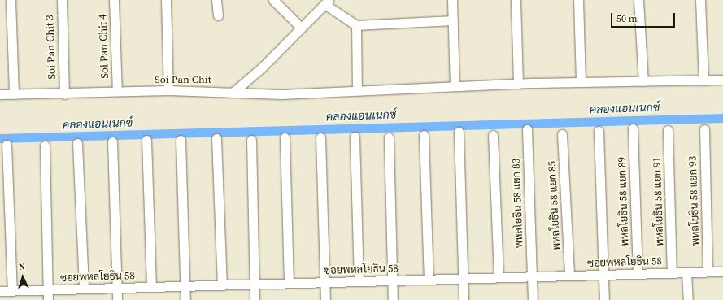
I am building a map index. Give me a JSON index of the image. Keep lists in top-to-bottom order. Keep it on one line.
{"streets":{"street":["Soi Pan Chit 4","Soi Pan Chit 3","Soi Pan Chit","พหลโยธิน 58 แยก 93","พหลโยธิน 58 แยก 89","พหลโยธิน 58 แยก 91","พหลโยธิน 58 แยก 83","พหลโยธิน 58 แยก 85","ซอยพหลโยธิน 58"]},"crossings":[["Soi Pan Chit 4","Soi Pan Chit"],["Soi Pan Chit 3","Soi Pan Chit"],["พหลโยธิน 58 แยก 93","ซอยพหลโยธิน 58"],["พหลโยธิน 58 แยก 89","ซอยพหลโยธิน 58"],["พหลโยธิน 58 แยก 91","ซอยพหลโยธิน 58"],["พหลโยธิน 58 แยก 83","ซอยพหลโยธิน 58"],["พหลโยธิน 58 แยก 85","ซอยพหลโยธิน 58"]],"water":["คลองแอนเนกซ์"],"scale_bar":"50 m","north":"top"}
